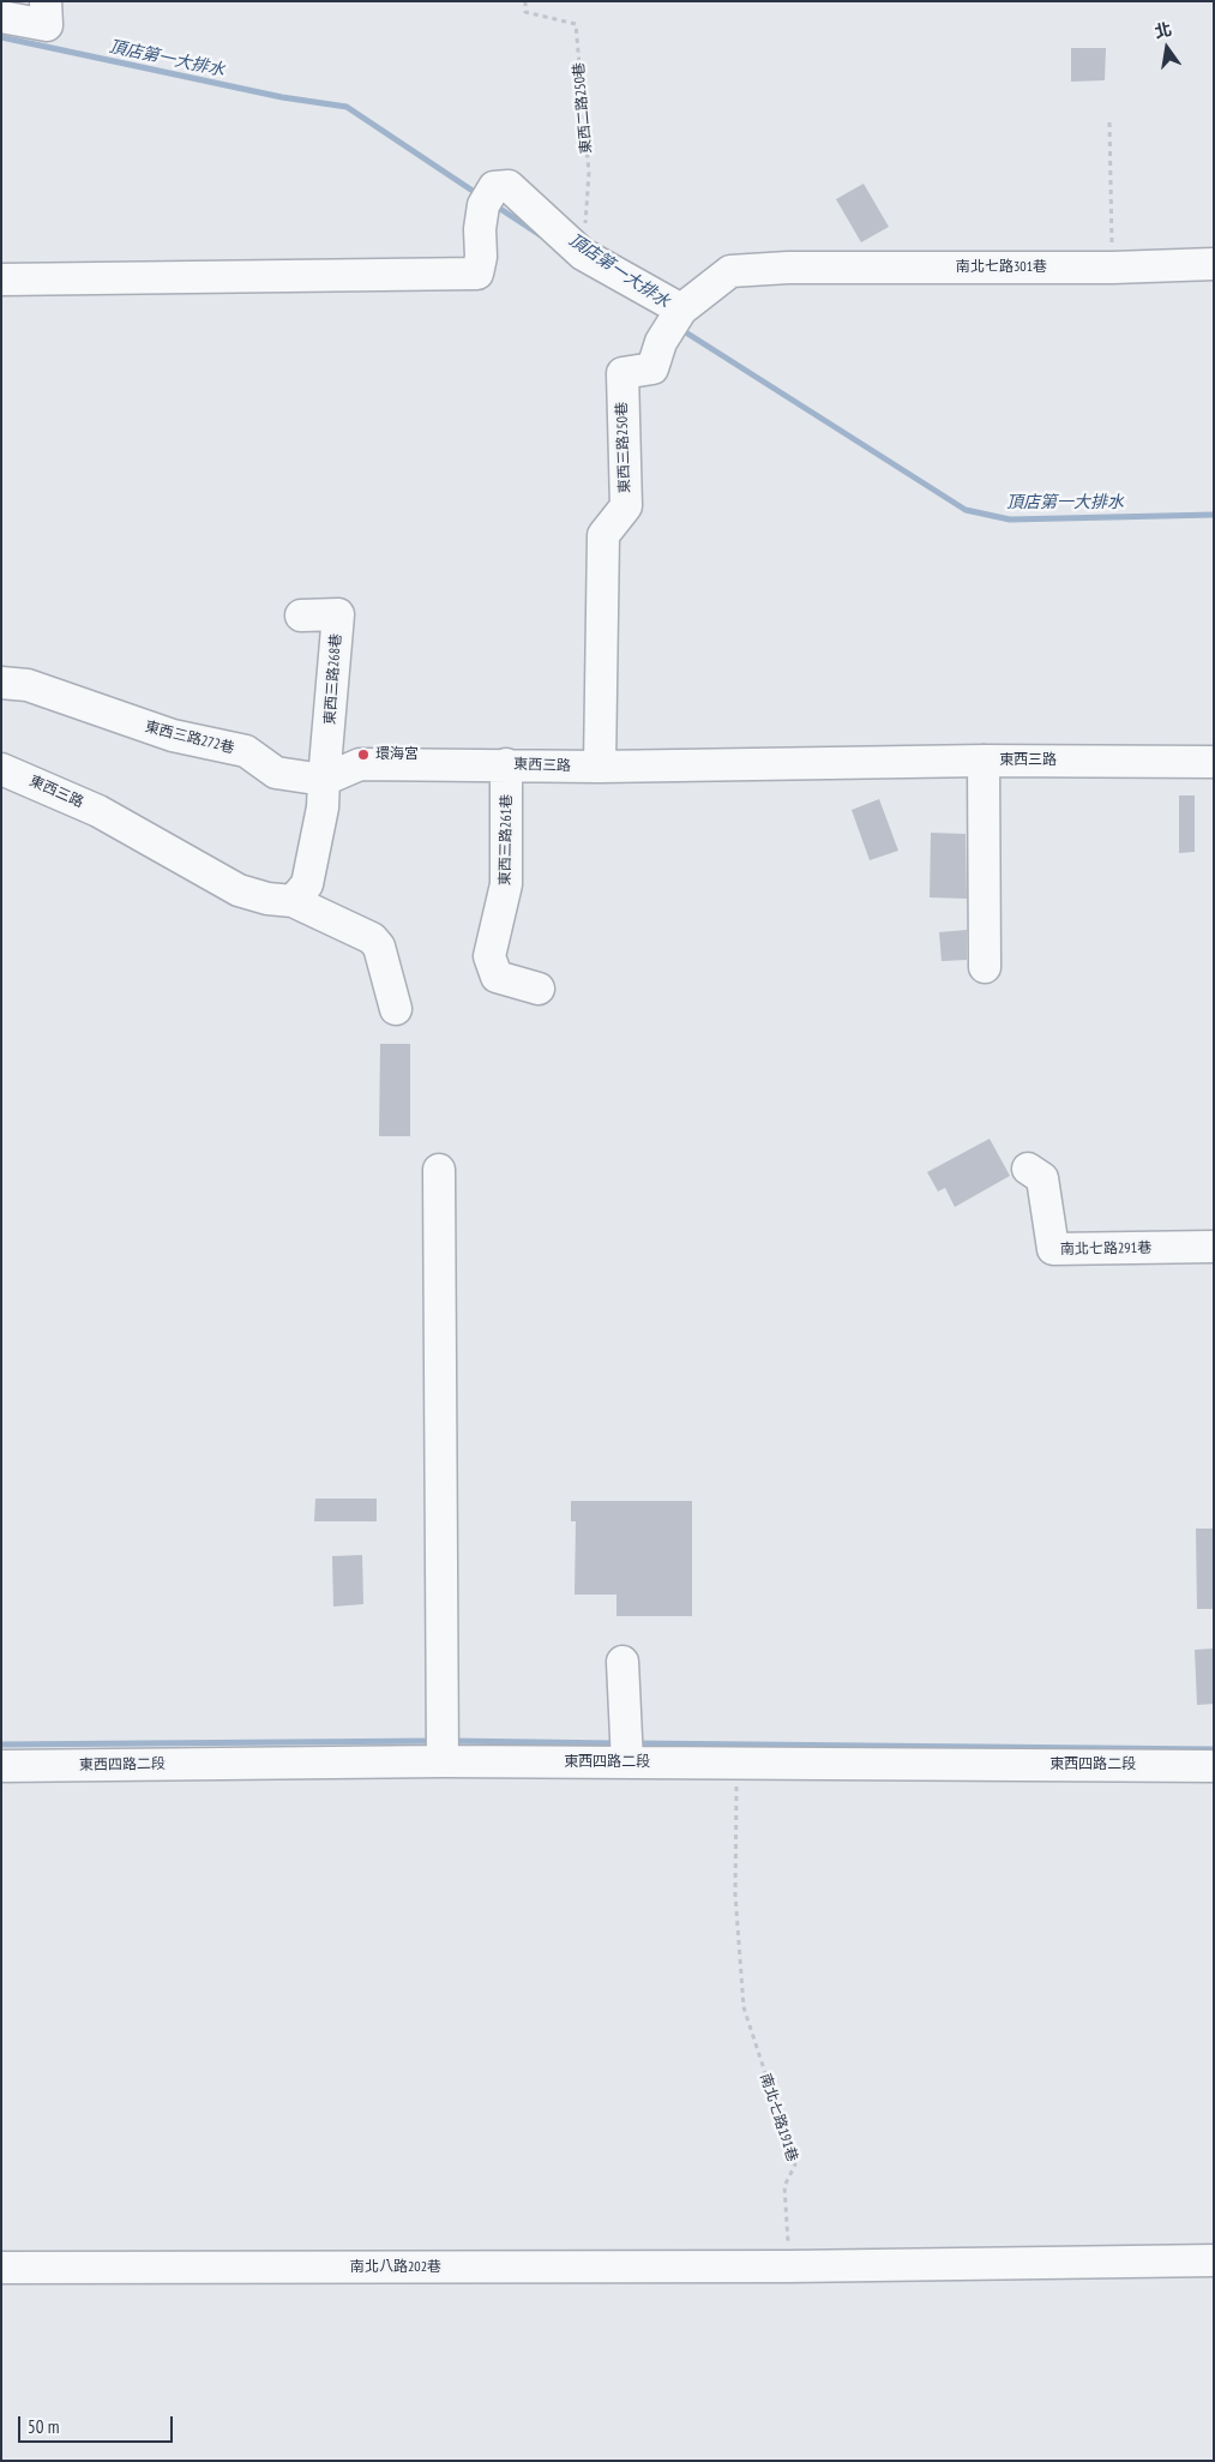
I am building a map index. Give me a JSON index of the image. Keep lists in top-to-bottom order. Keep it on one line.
{"streets":{"street":["南北七路301巷","東西三路250巷","東西三路268巷","東西三路272巷","東西三路","東西三路261巷","南北七路291巷","東西四路二段","南北八路202巷"],"path":["東西二路250巷","南北七路191巷"]},"crossings":[["南北七路301巷","東西三路250巷"],["東西三路250巷","東西三路"],["東西三路268巷","東西三路272巷"],["東西三路268巷","東西三路"],["東西三路272巷","東西三路"],["東西三路","東西三路261巷"],["東西四路二段","南北七路191巷"],["南北七路191巷","南北八路202巷"]],"water":["頂店第一大排水"],"places":["環海宮"],"scale_bar":"50 m","north":"top"}
